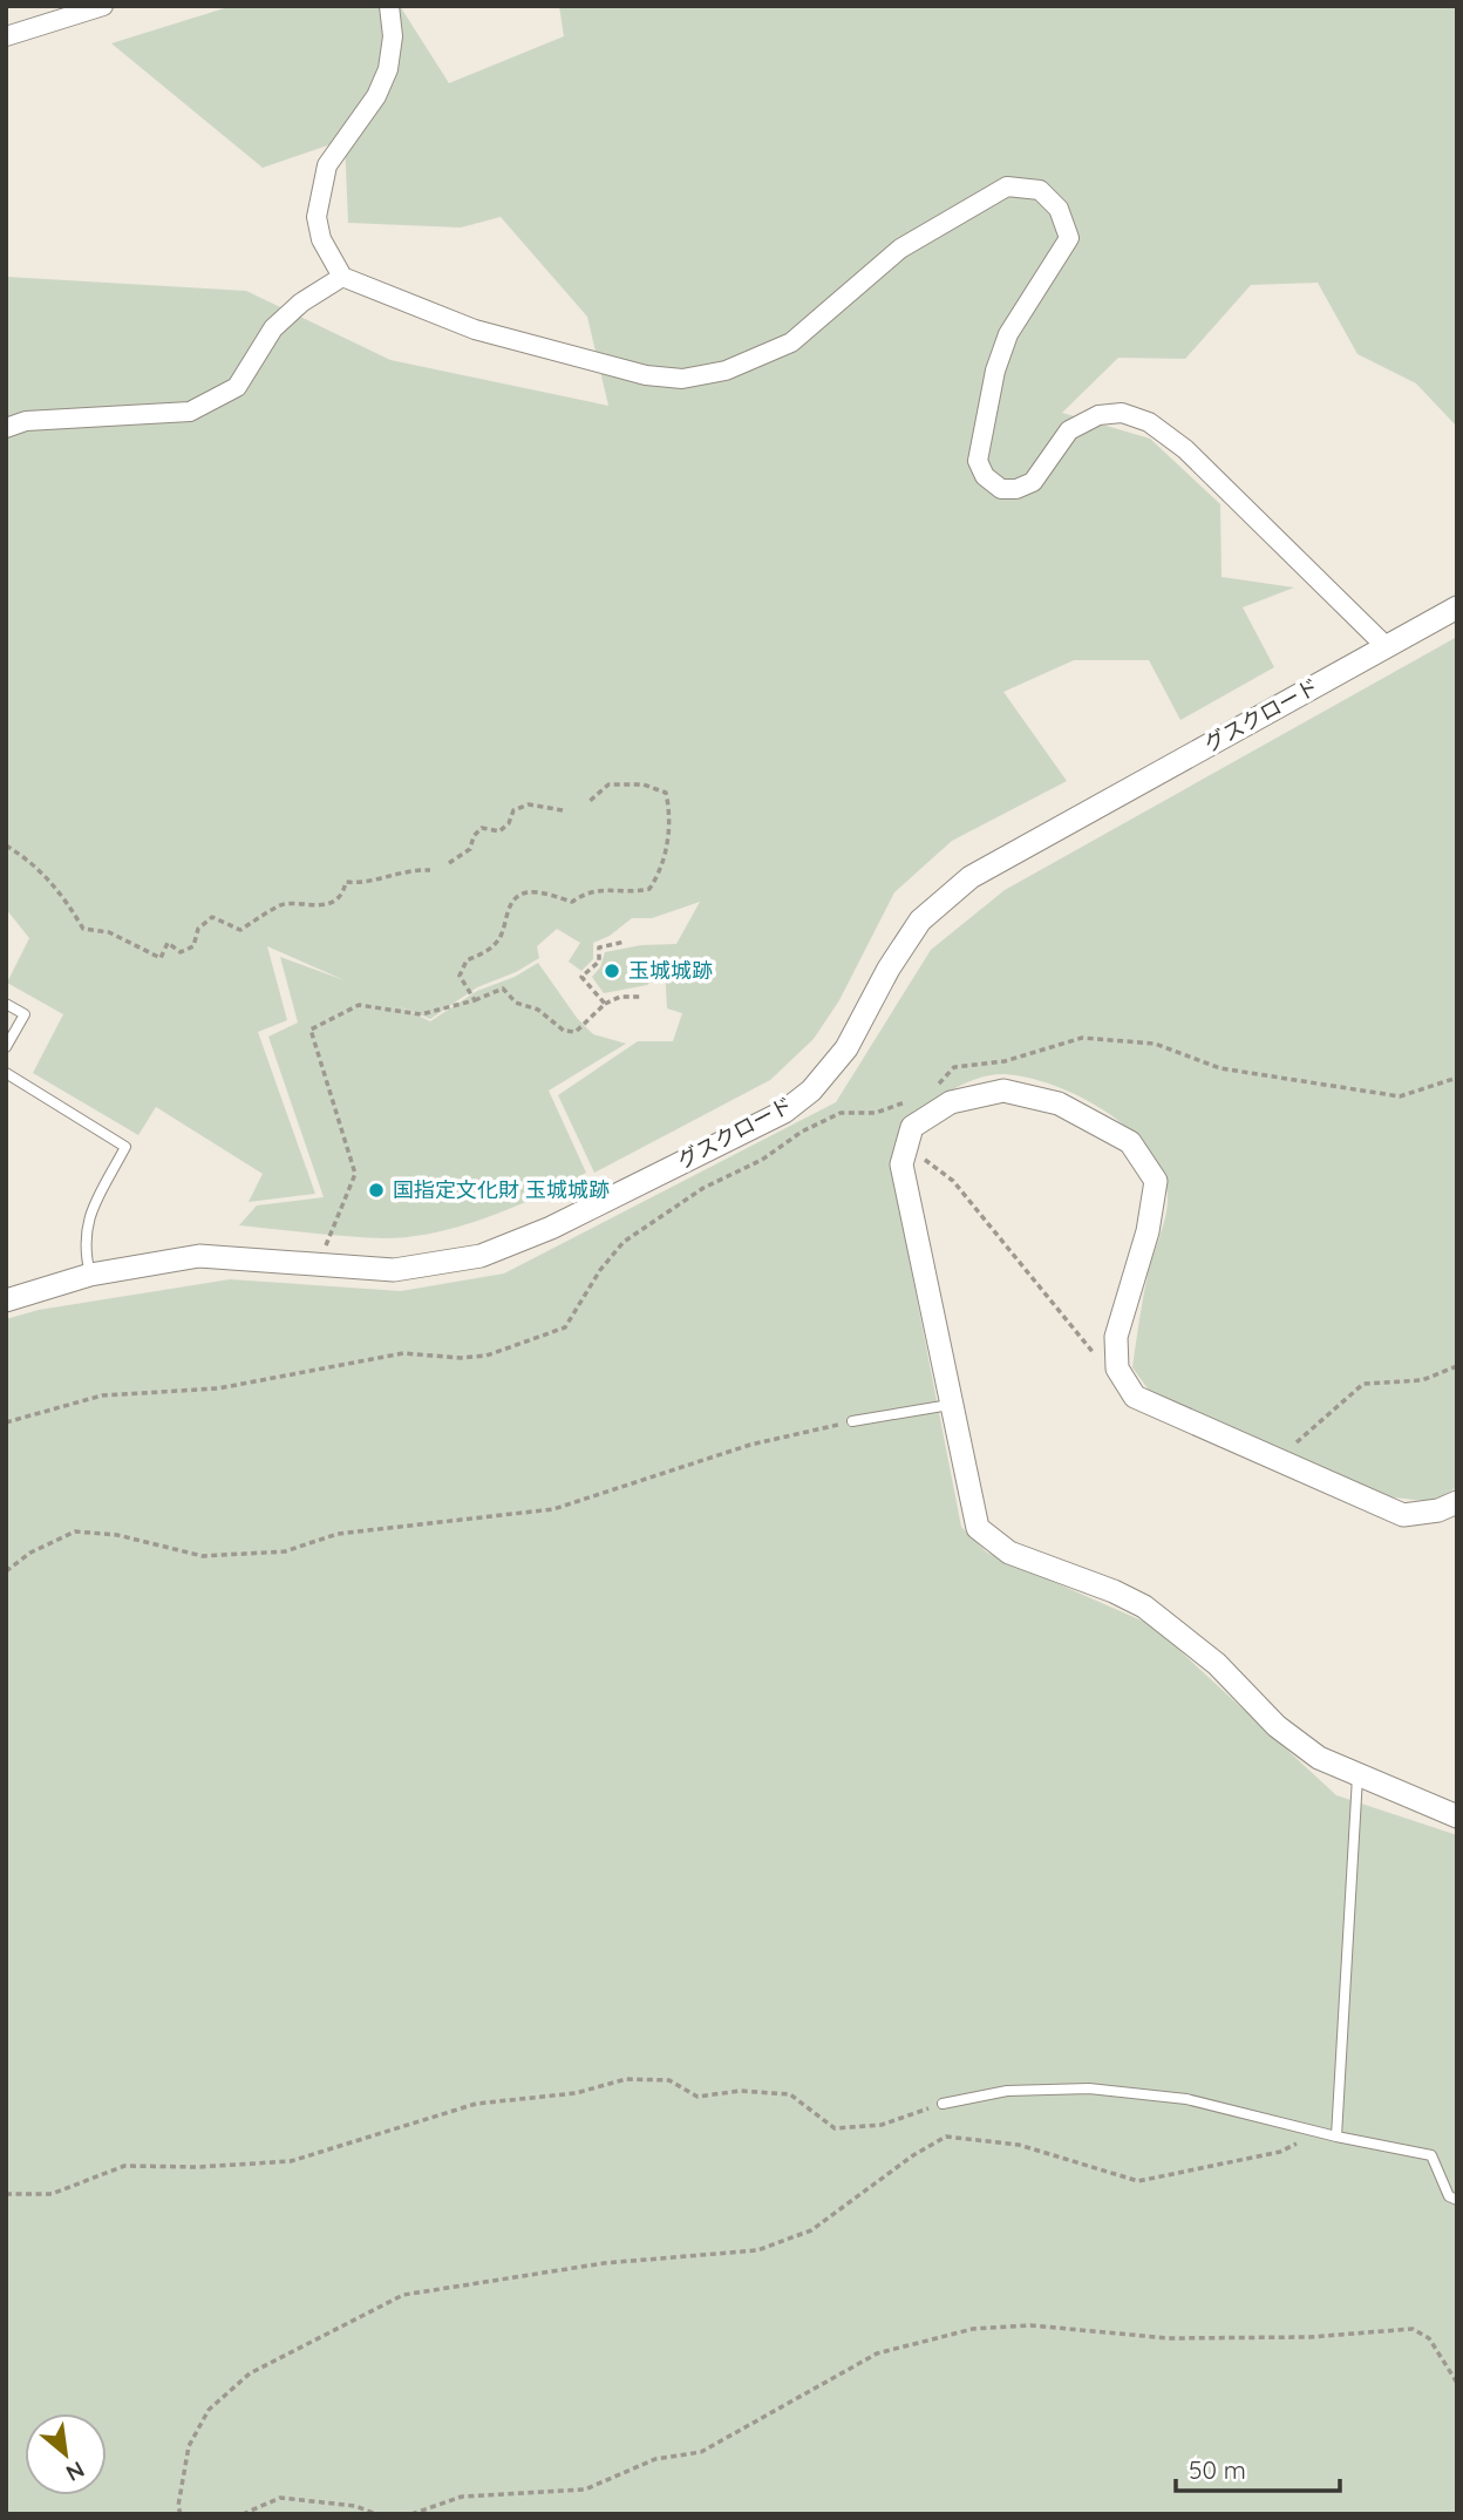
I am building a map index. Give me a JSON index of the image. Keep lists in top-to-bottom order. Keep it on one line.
{"streets":{"street":["グスクロード"]},"places":["玉城城跡","国指定文化財 玉城城跡"],"scale_bar":"50 m","north":"bottom right"}
